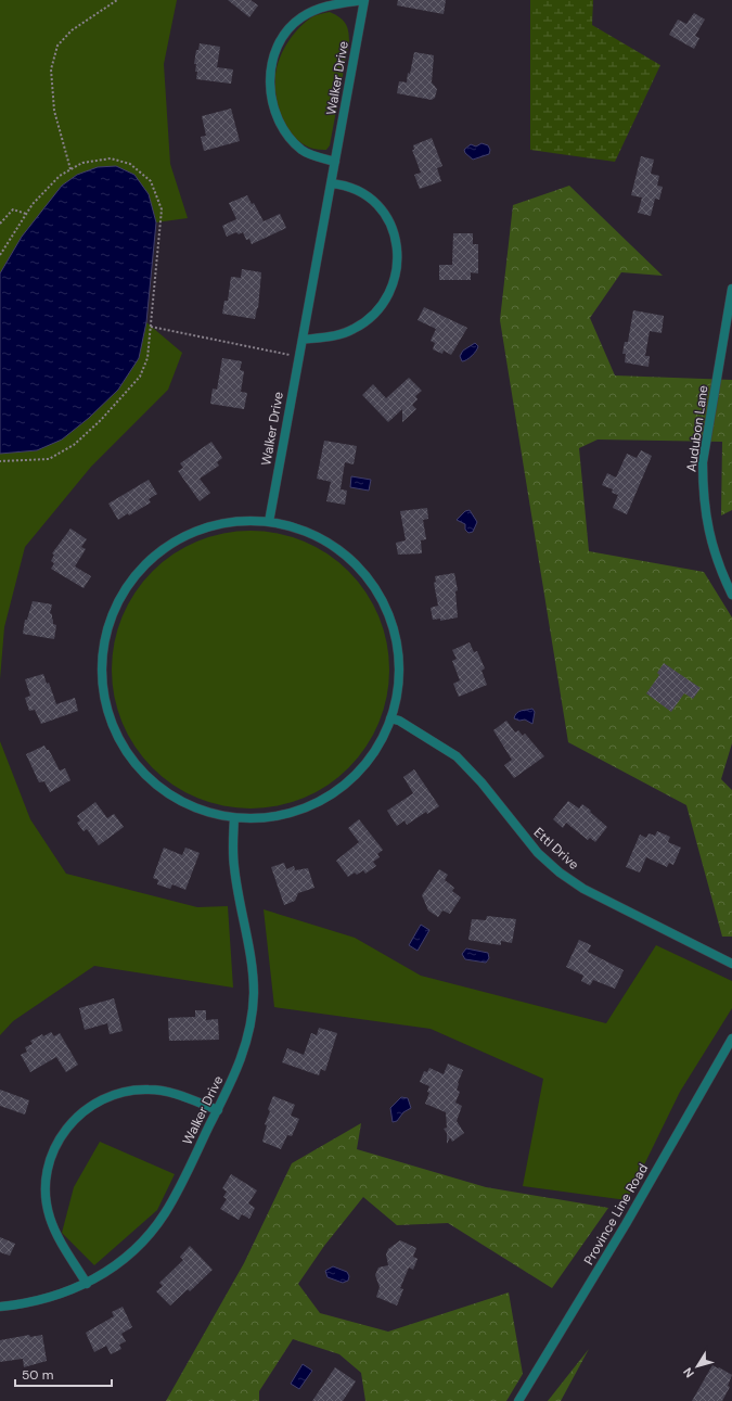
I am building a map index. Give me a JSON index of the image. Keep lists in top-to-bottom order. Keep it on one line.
{"streets":{"street":["Walker Drive","Audubon Lane","Ettl Drive","Province Line Road"]},"scale_bar":"50 m","north":"bottom left"}
